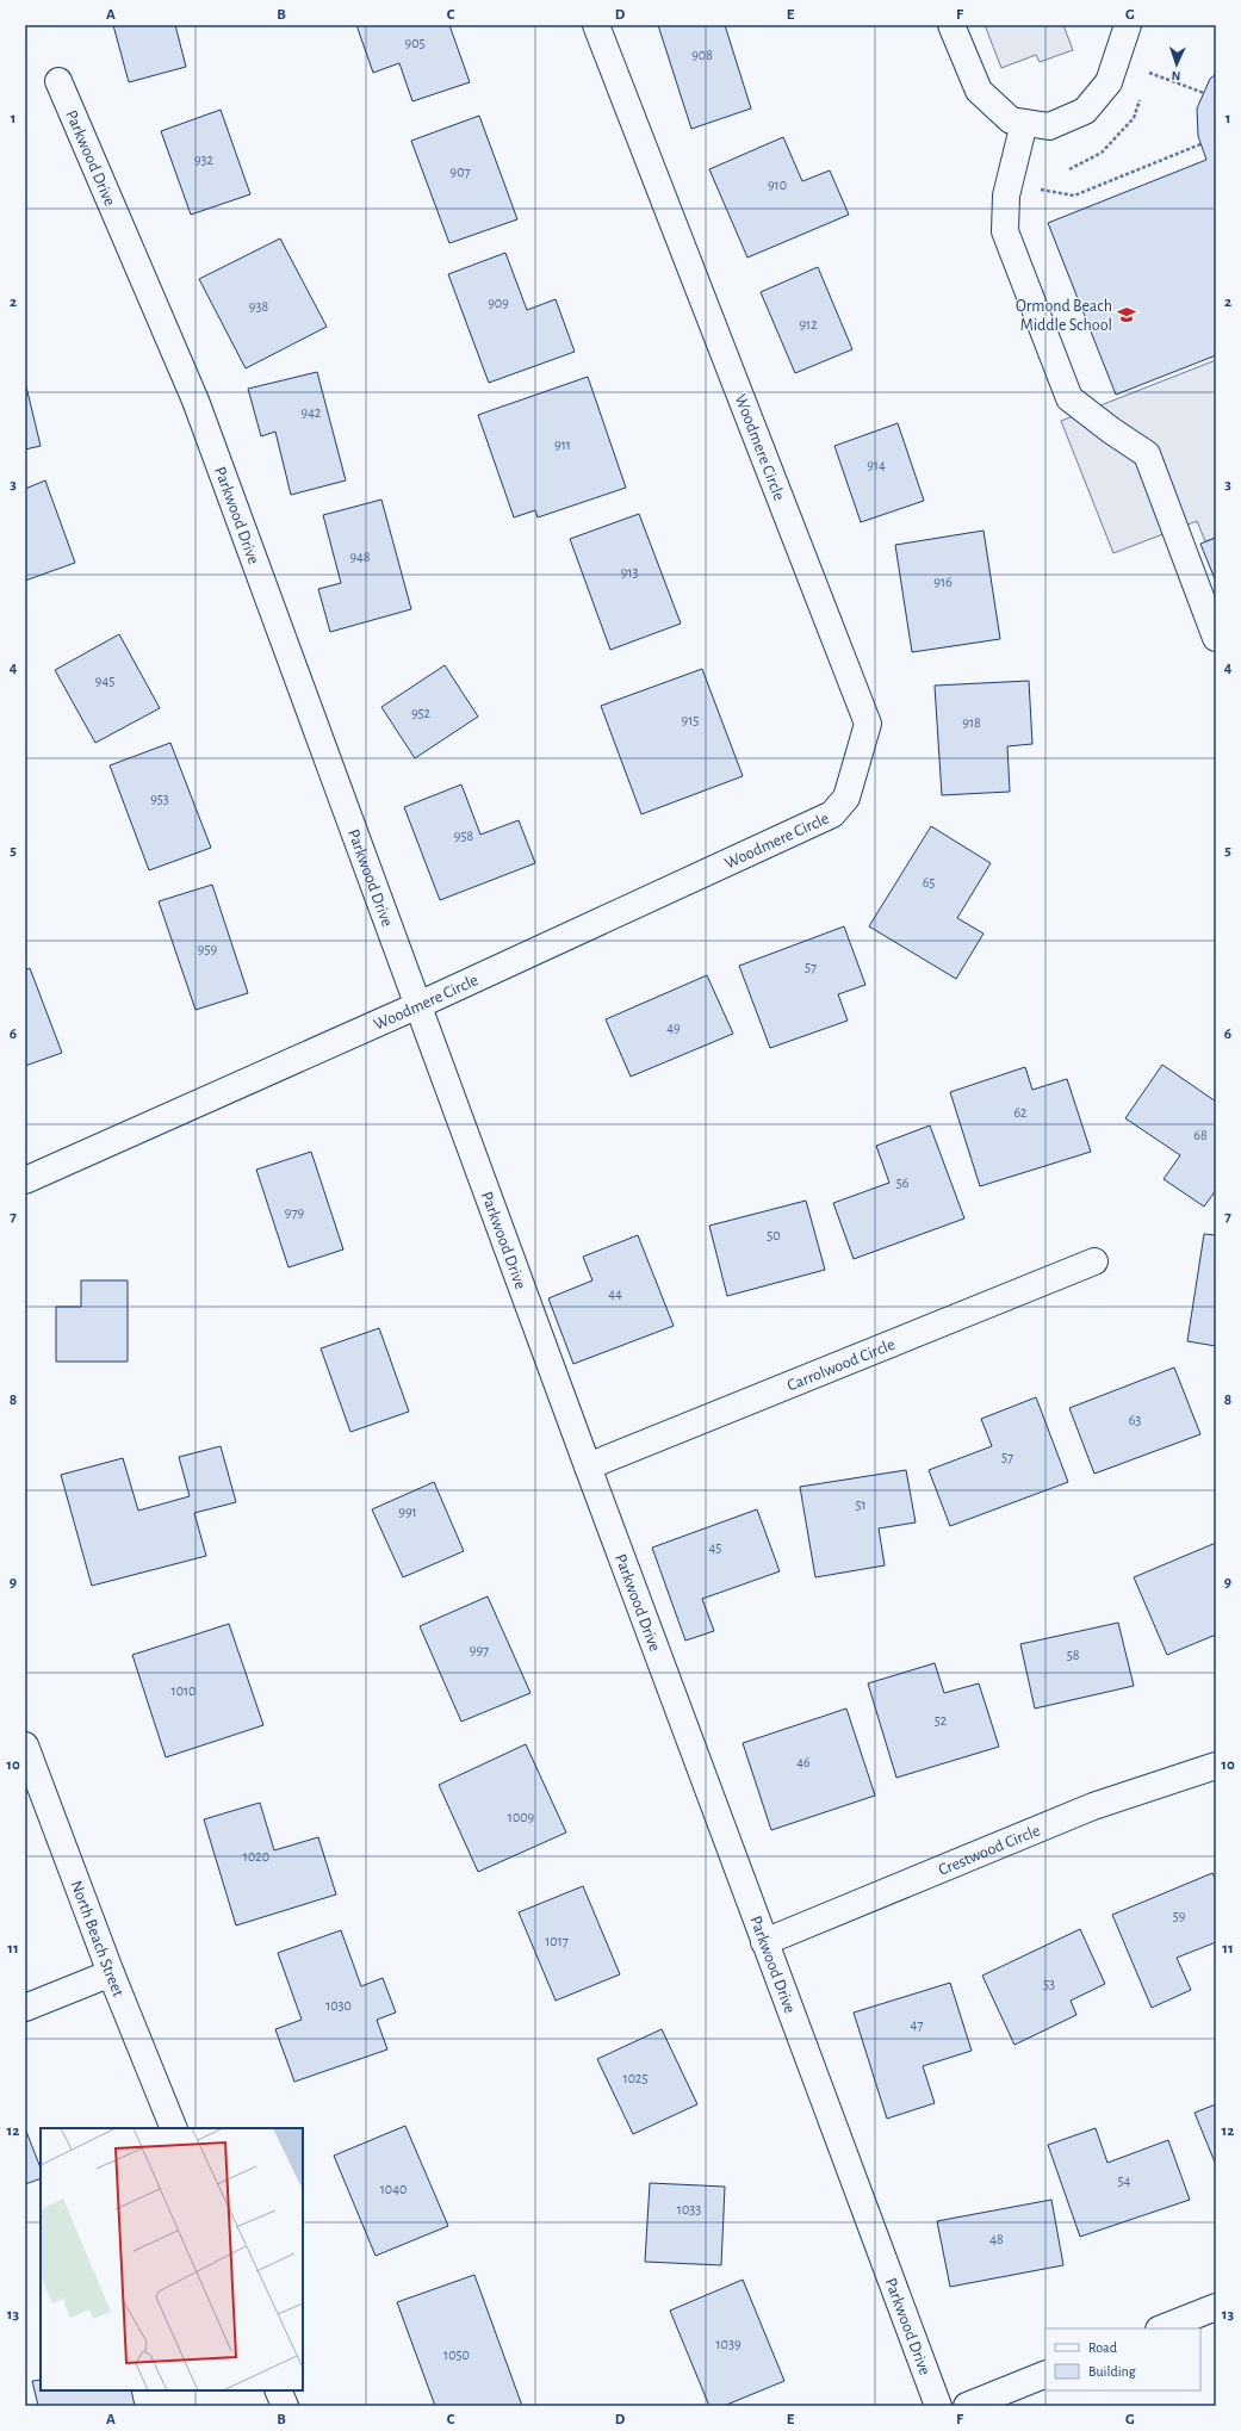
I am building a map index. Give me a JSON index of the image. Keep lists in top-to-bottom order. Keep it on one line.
{"streets":{"street":["Parkwood Drive","Woodmere Circle","Carrolwood Circle","Crestwood Circle","North Beach Street"]},"crossings":[["Parkwood Drive","Woodmere Circle"],["Parkwood Drive","Carrolwood Circle"],["Parkwood Drive","Crestwood Circle"]],"places":{"school or university":["Ormond Beach Middle School"]},"house_numbers":["905","908","932","907","910","909","938","912","942","911","914","948","913","916","945","952","915","918","953","958","65","959","57","49","62","68","56","979","50","44","63","57","51","991","45","997","58","1010","52","46","1009","1020","59","1017","53","1030","47","1025","54","1040","1033","48","1039","1050"],"legend":["Road","Building"],"north":"bottom","grid":{"columns":["A","B","C","D","E","F","G"],"rows":["1","2","3","4","5","6","7","8","9","10","11","12","13"]}}
